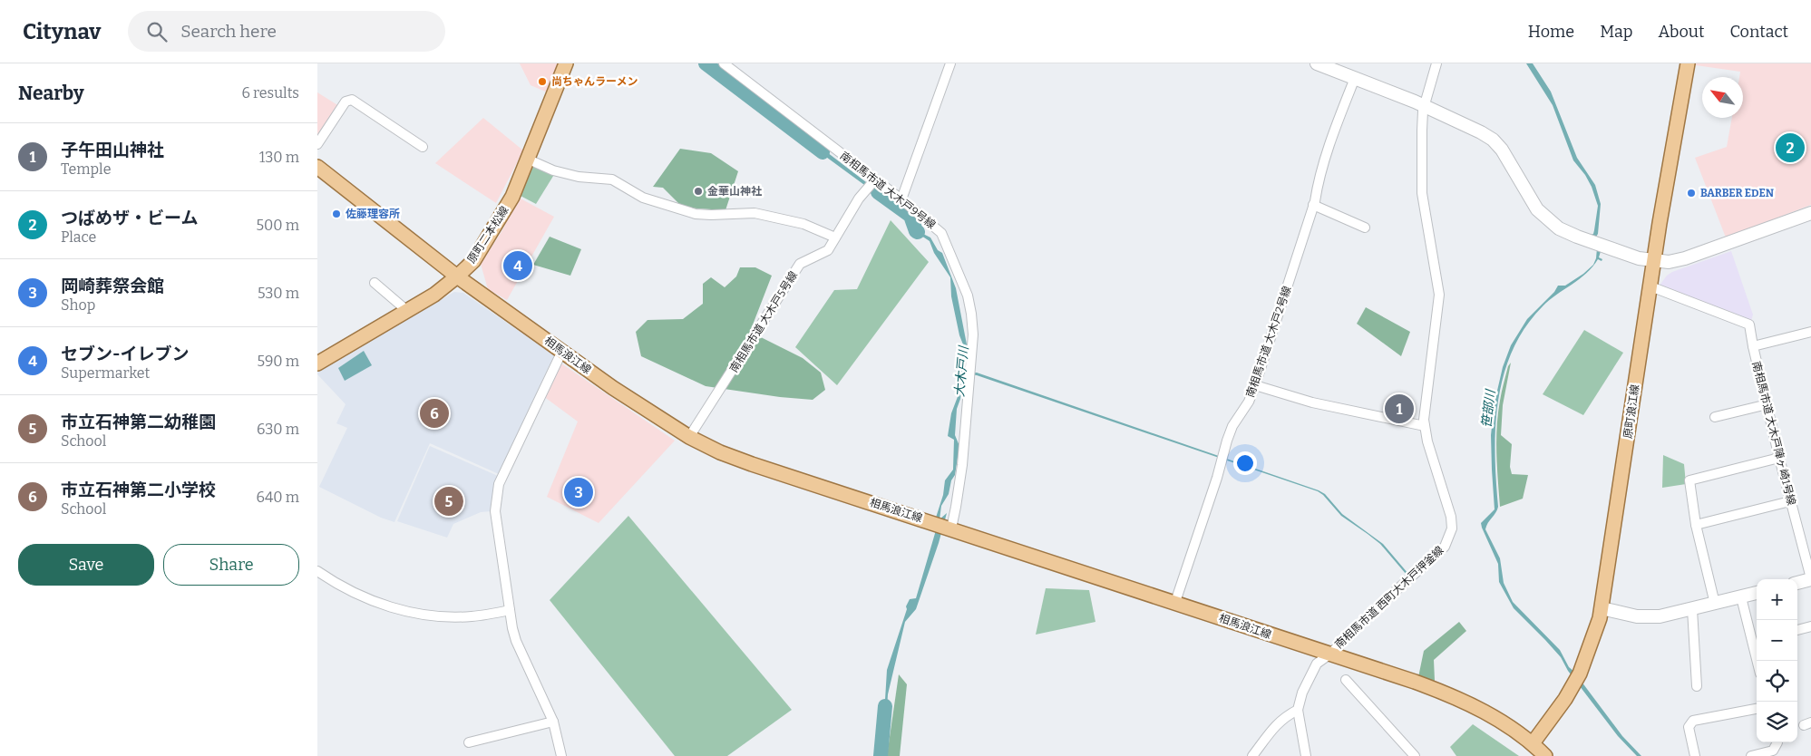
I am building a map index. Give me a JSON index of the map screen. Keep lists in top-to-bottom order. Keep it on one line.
{"streets":{"main road":["原町二本松線","相馬浪江線","原町浪江線"],"street":["南相馬市道 大木戸9号線","南相馬市道 大木戸5号線","南相馬市道 大木戸2号線","南相馬市道 大木戸陣ヶ崎1号線","南相馬市道 西町大木戸押釜線"]},"crossings":[["南相馬市道 大木戸9号線","南相馬市道 大木戸5号線"],["南相馬市道 大木戸9号線","相馬浪江線"],["原町二本松線","相馬浪江線"],["南相馬市道 大木戸5号線","相馬浪江線"],["南相馬市道 大木戸2号線","相馬浪江線"],["相馬浪江線","原町浪江線"],["相馬浪江線","南相馬市道 西町大木戸押釜線"]],"water":["大木戸川","笹部川"],"places":["尚ちゃんラーメン","金華山神社","BARBER EDEN","佐藤理容所"],"north":"top left","page":{"header":"Citynav","search":"Search here","nav":["Home","Map","About","Contact"],"heading":["Nearby","6 results"],"list":[{"mark":"1","name":"子午田山神社","note":"Temple","value":"130 m"},{"mark":"2","name":"つばめザ・ビーム","note":"Place","value":"500 m"},{"mark":"3","name":"岡崎葬祭会館","note":"Shop","value":"530 m"},{"mark":"4","name":"セブン-イレブン","note":"Supermarket","value":"590 m"},{"mark":"5","name":"市立石神第二幼稚園","note":"School","value":"630 m"},{"mark":"6","name":"市立石神第二小学校","note":"School","value":"640 m"}],"pins":["2","4","1","6","3","5"],"buttons":["Save","Share"],"map_buttons":["+","−"]}}
